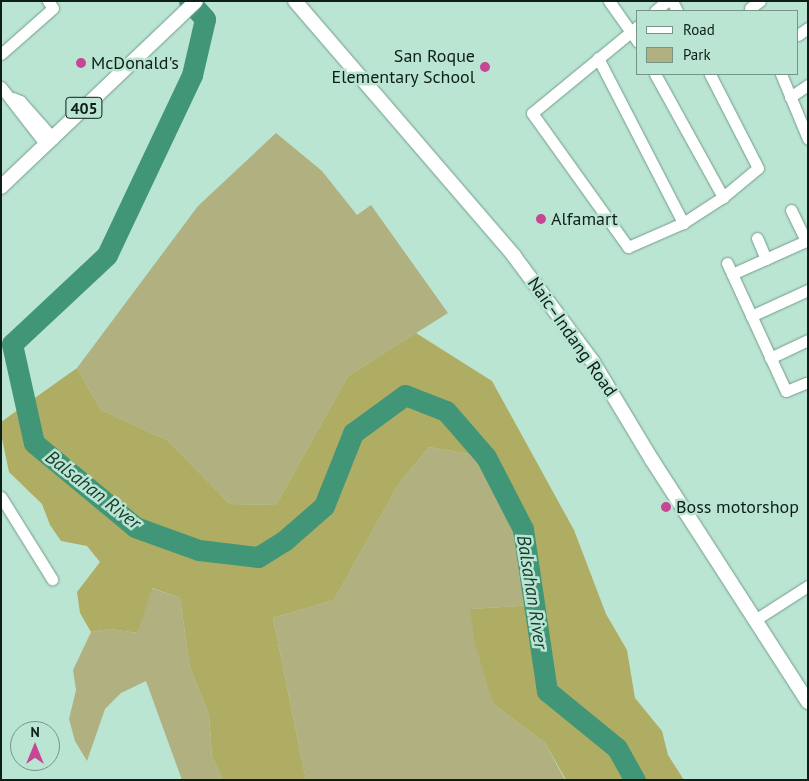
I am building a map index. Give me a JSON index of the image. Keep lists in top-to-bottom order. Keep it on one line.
{"streets":{"main road":["405","Naic–Indang Road"]},"water":["Balsahan River"],"places":["McDonald's","San Roque Elementary School","Alfamart","Boss motorshop"],"legend":["Road","Park"],"north":"top"}
